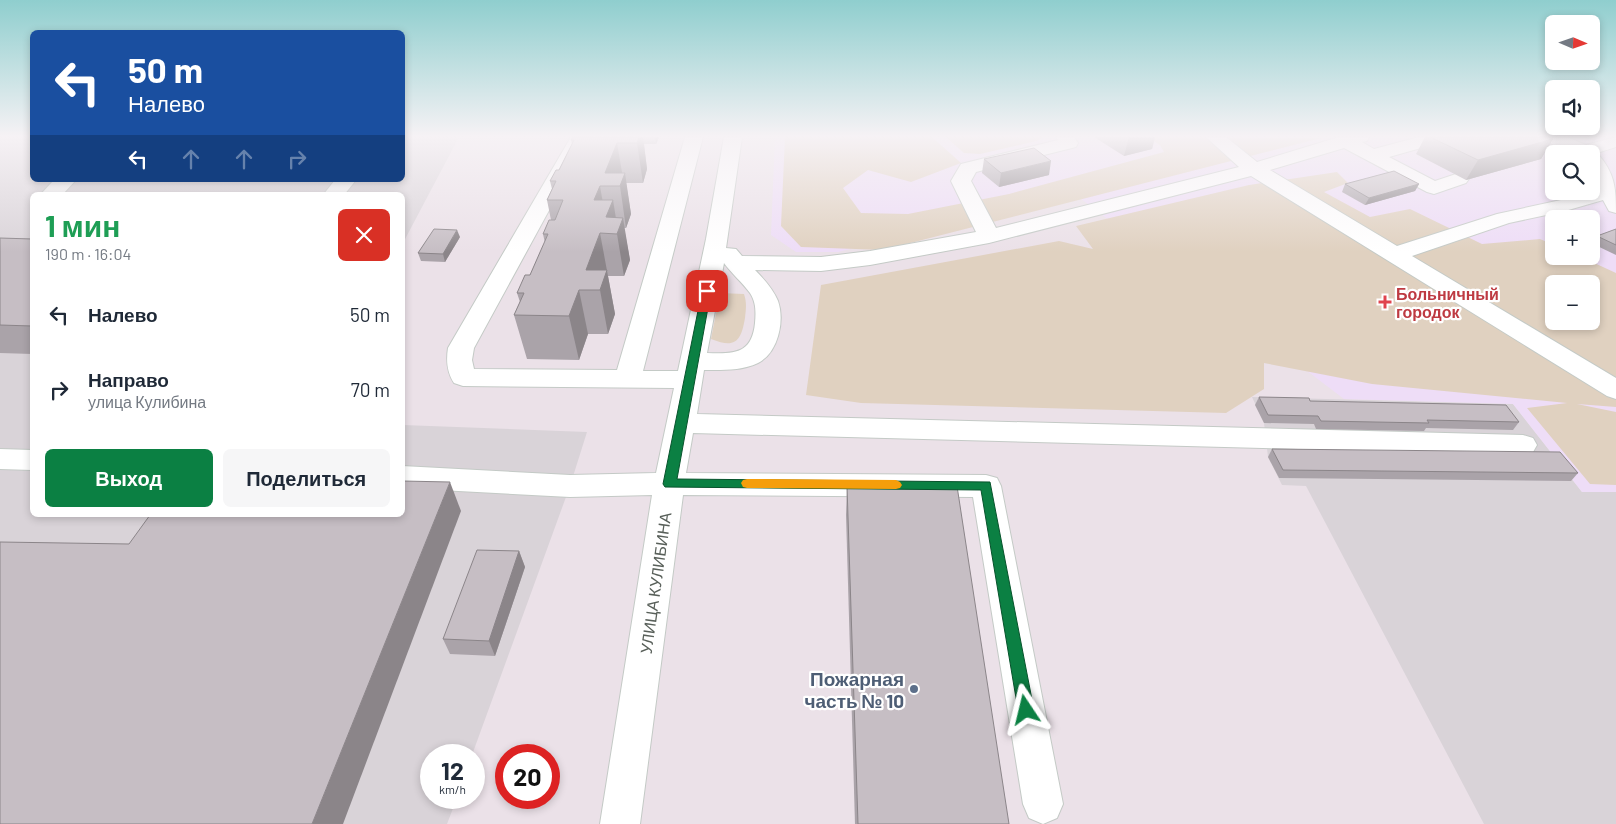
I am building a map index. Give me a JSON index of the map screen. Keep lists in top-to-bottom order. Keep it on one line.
{"streets":{"street":["УЛИЦА КУЛИБИНА"]},"places":{"health":["Больничный городок"],"other":["Пожарная часть № 10"]},"north":"right","page":{"map_buttons":["+","−"],"turn":["50 m","Налево"],"heading":["1 мин","190 m · 16:04"],"list":[{"name":"Налево","value":"50 m"},{"name":"Направо","note":"улица Кулибина","value":"70 m"}],"buttons":["Выход","Поделиться"],"speed":"12 km/h","limit":"20"}}
